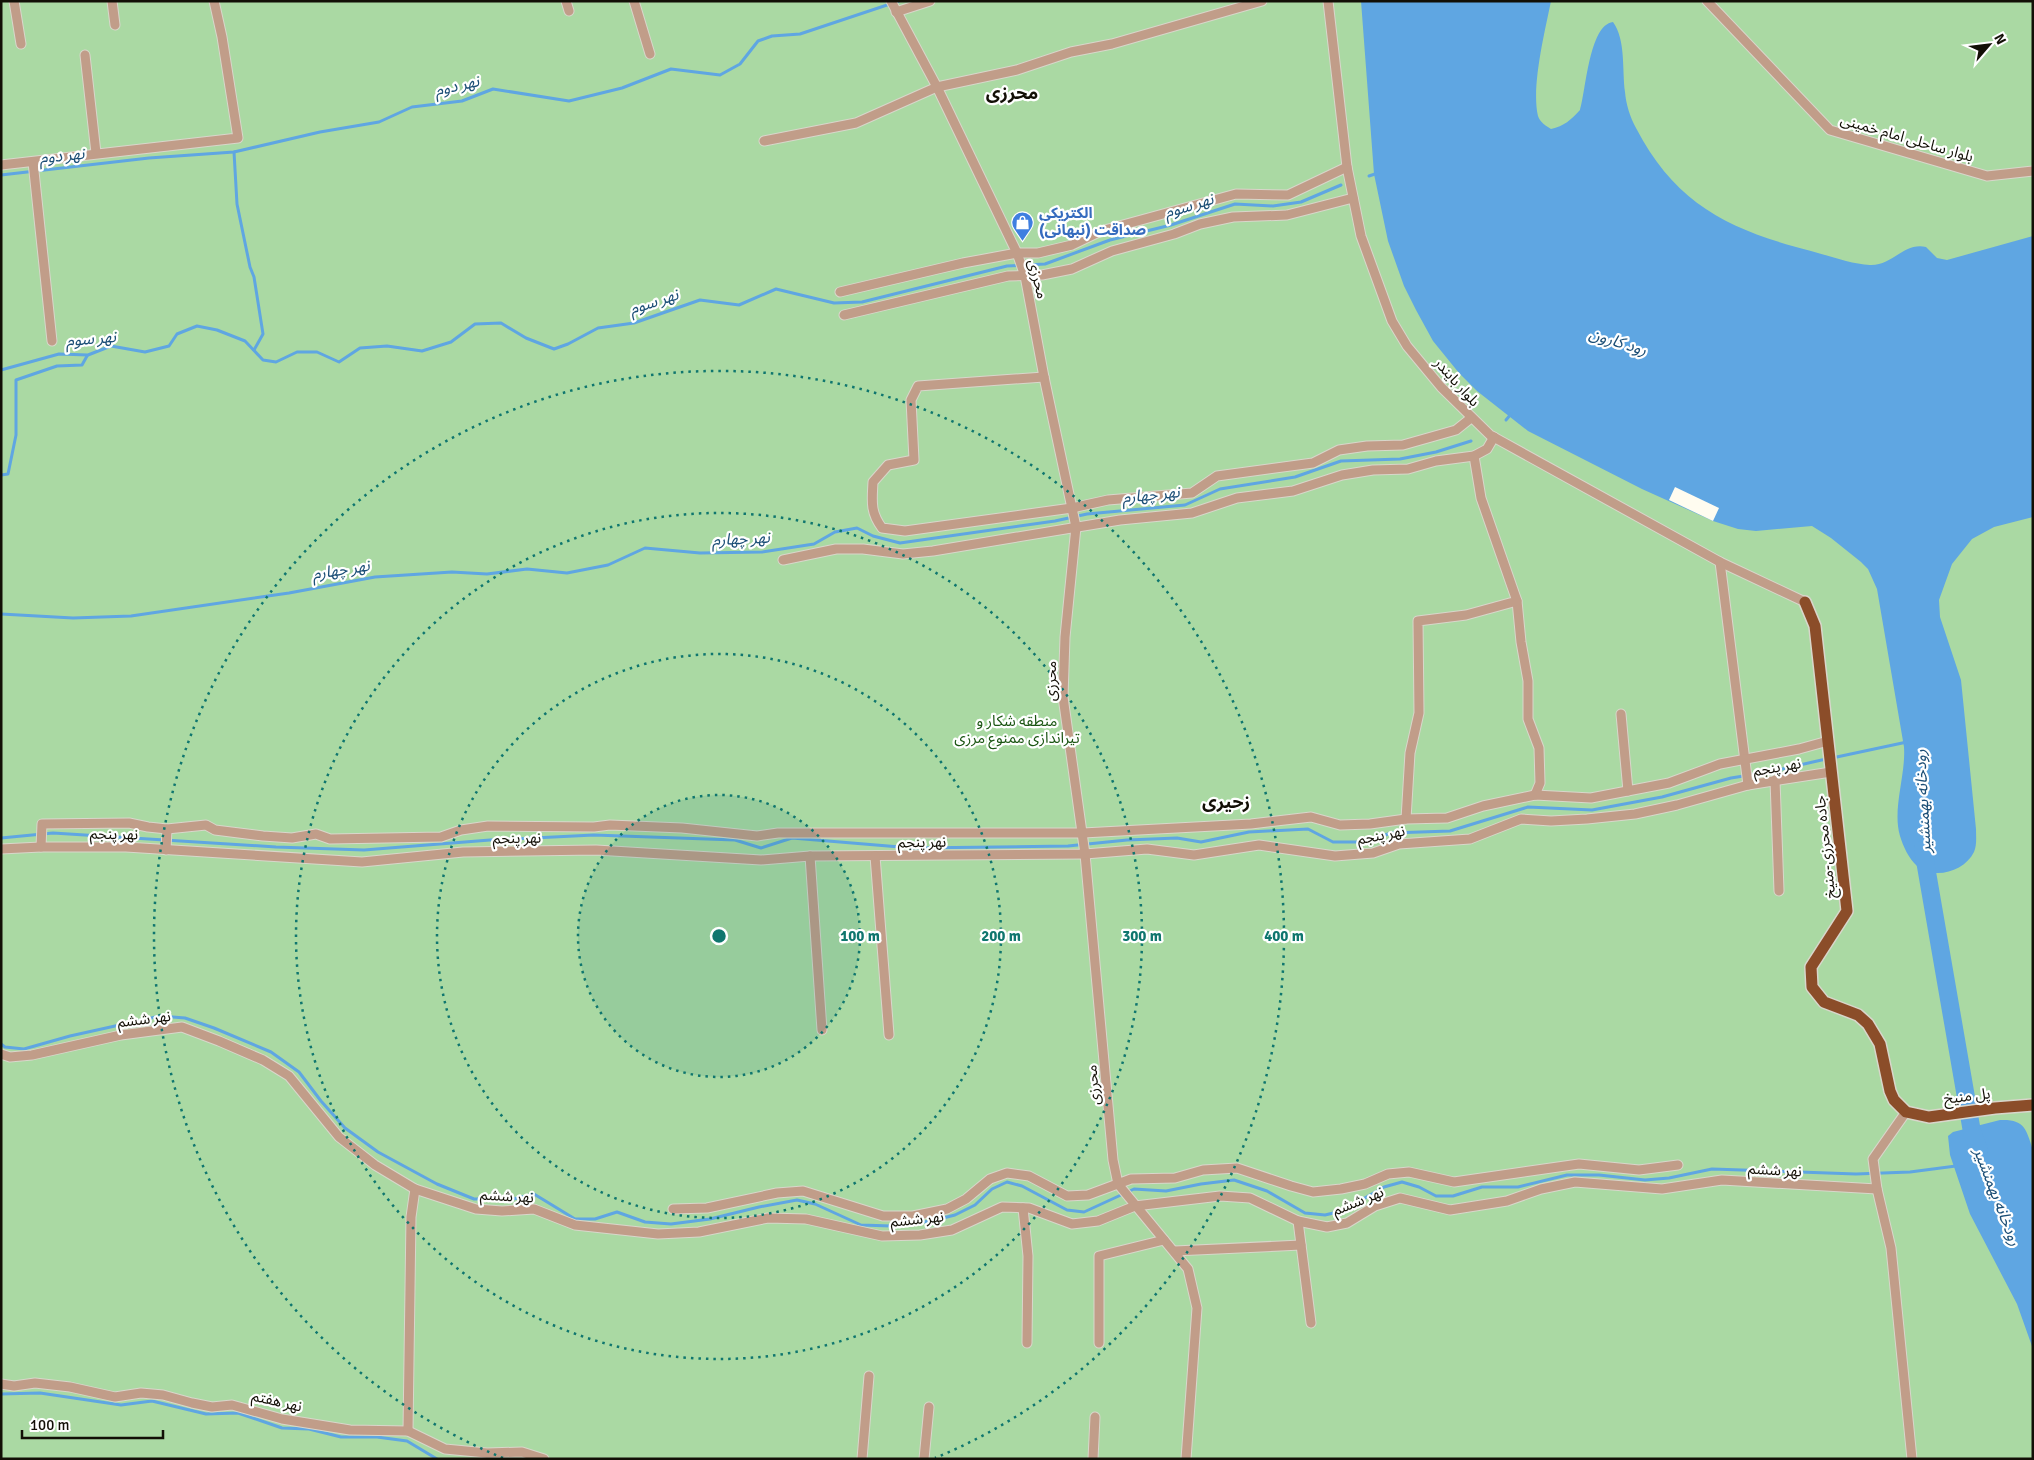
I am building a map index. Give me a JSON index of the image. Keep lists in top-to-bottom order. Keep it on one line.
{"streets":{"main road":["جاده محرزی-منیخ","پل منیخ"],"street":["بلوار ساحلی امام خمینی","محرزی","بلوار بایندر","نهر پنجم","نهر ششم","نهر هفتم"]},"crossings":[["محرزی","نهر پنجم"],["محرزی","نهر ششم"],["نهر پنجم","جاده محرزی-منیخ"],["جاده محرزی-منیخ","پل منیخ"]],"districts":["محرزی","زحیری"],"water":["نهر دوم","نهر سوم","رود کارون","نهر چهارم","رودخانه بهمنشیر"],"parks":["منطقه شکار و تیراندازی ممنوع مرزی"],"places":{"shop":["الکتریکی صداقت (نبهانی)"]},"scale_bar":"100 m","north":"top right","rings":["100 m","200 m","300 m","400 m"]}
